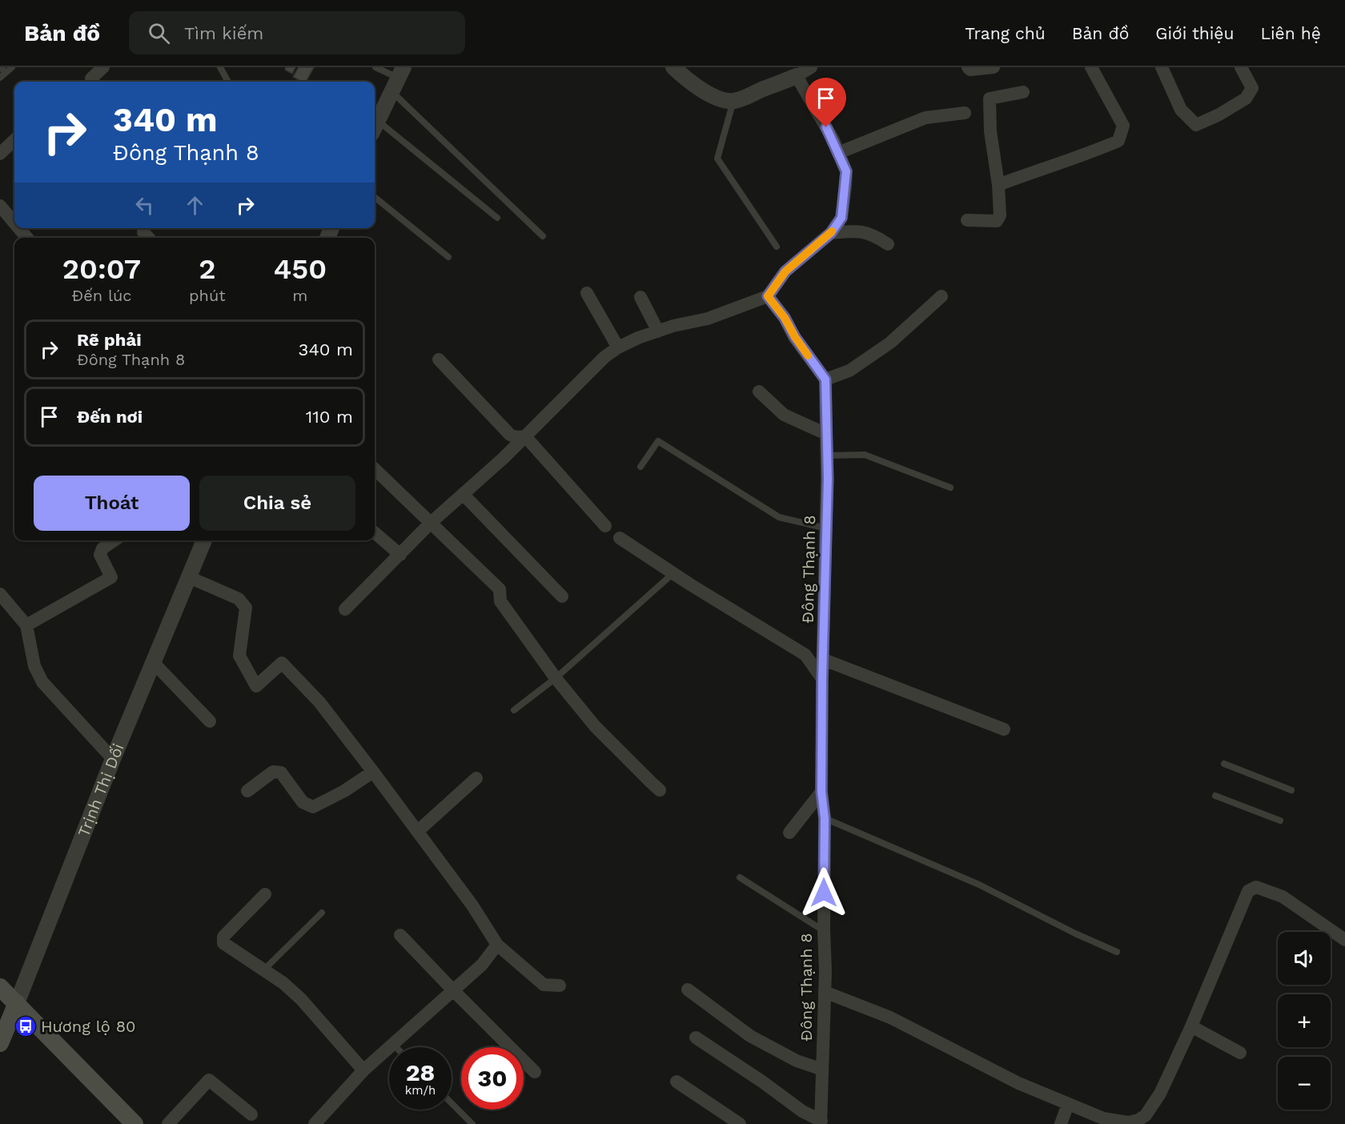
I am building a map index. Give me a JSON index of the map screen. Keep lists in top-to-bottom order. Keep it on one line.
{"streets":{"main road":["Trịnh Thị Dối"],"street":["Đông Thạnh 8"]},"places":{"bus stop":["Hương lộ 80"]},"page":{"header":"Bản đồ","search":"Tìm kiếm","nav":["Trang chủ","Bản đồ","Giới thiệu","Liên hệ"],"turn":["340 m","Đông Thạnh 8"],"eta":["20:07","Đến lúc","2","phút","450","m"],"list":[{"name":"Rẽ phải","note":"Đông Thạnh 8","value":"340 m"},{"name":"Đến nơi","value":"110 m"}],"buttons":["Thoát","Chia sẻ"],"map_buttons":["+","−"],"speed":"28 km/h","limit":"30"}}
